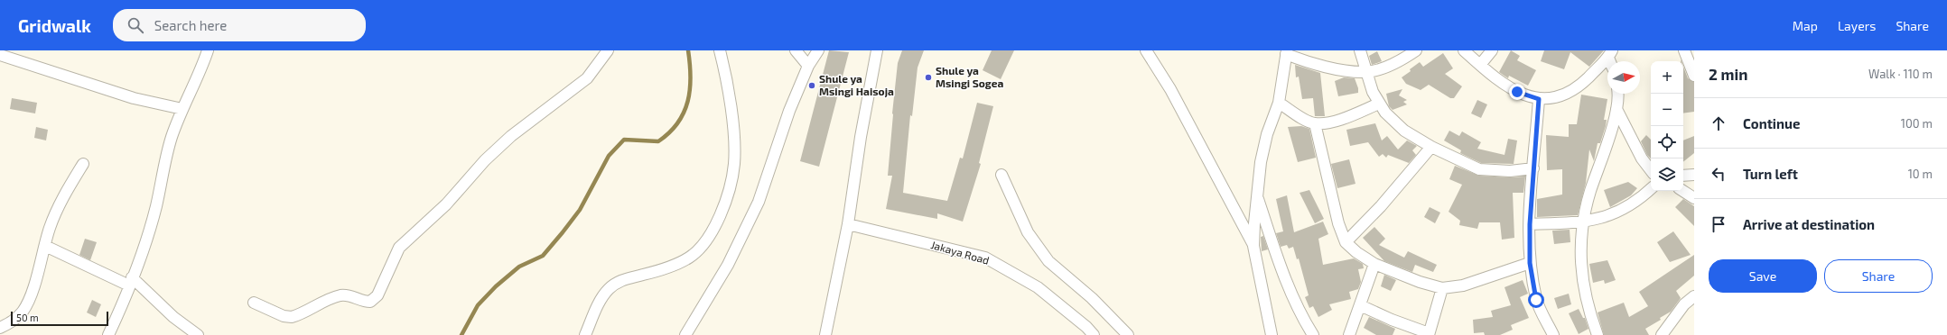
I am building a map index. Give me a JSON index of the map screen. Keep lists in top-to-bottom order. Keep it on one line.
{"streets":{"street":["Jakaya Road"]},"places":["Shule ya Msingi Sogea","Shule ya Msingi Haisoja"],"scale_bar":"50 m","north":"right","page":{"header":"Gridwalk","search":"Search here","nav":["Map","Layers","Share"],"heading":["2 min","Walk · 110 m"],"map_buttons":["+","−"],"list":[["Continue","100 m"],["Turn left","10 m"],"Arrive at destination"],"buttons":["Save","Share"],"scale":"50 m"}}
